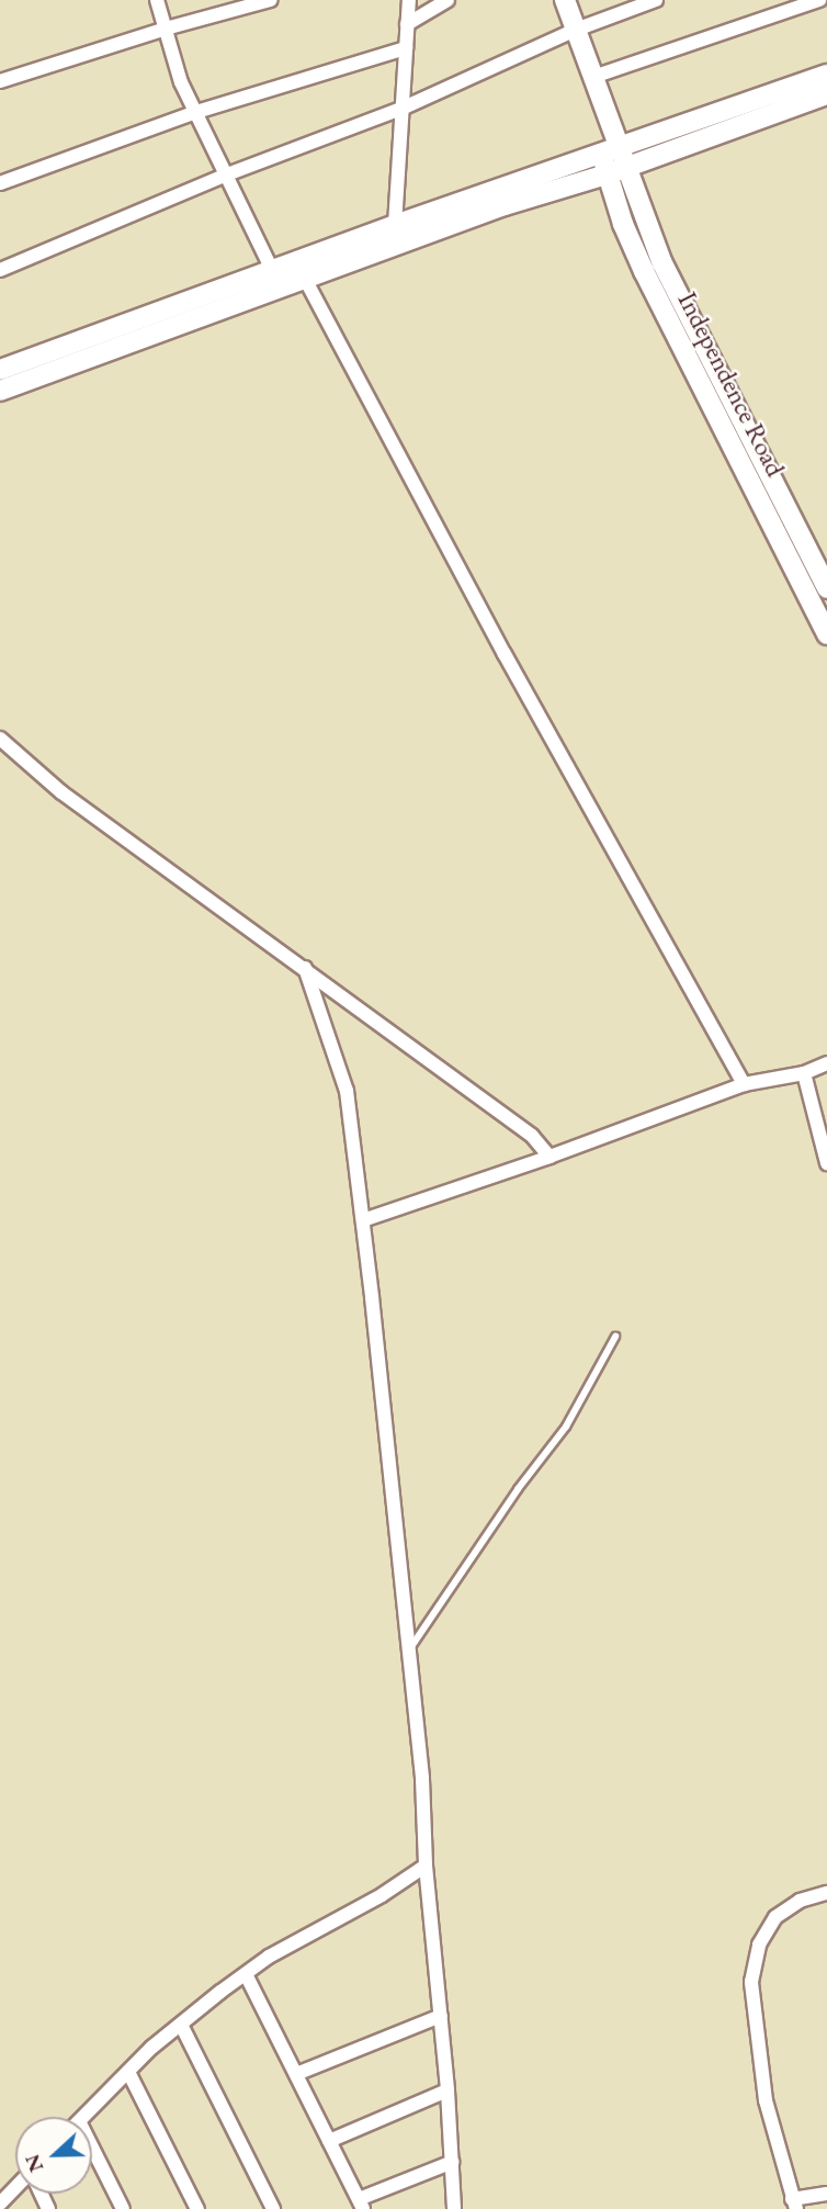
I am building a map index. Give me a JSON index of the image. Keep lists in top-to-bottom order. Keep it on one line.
{"streets":{"main road":["Independence Road"]},"north":"left"}
